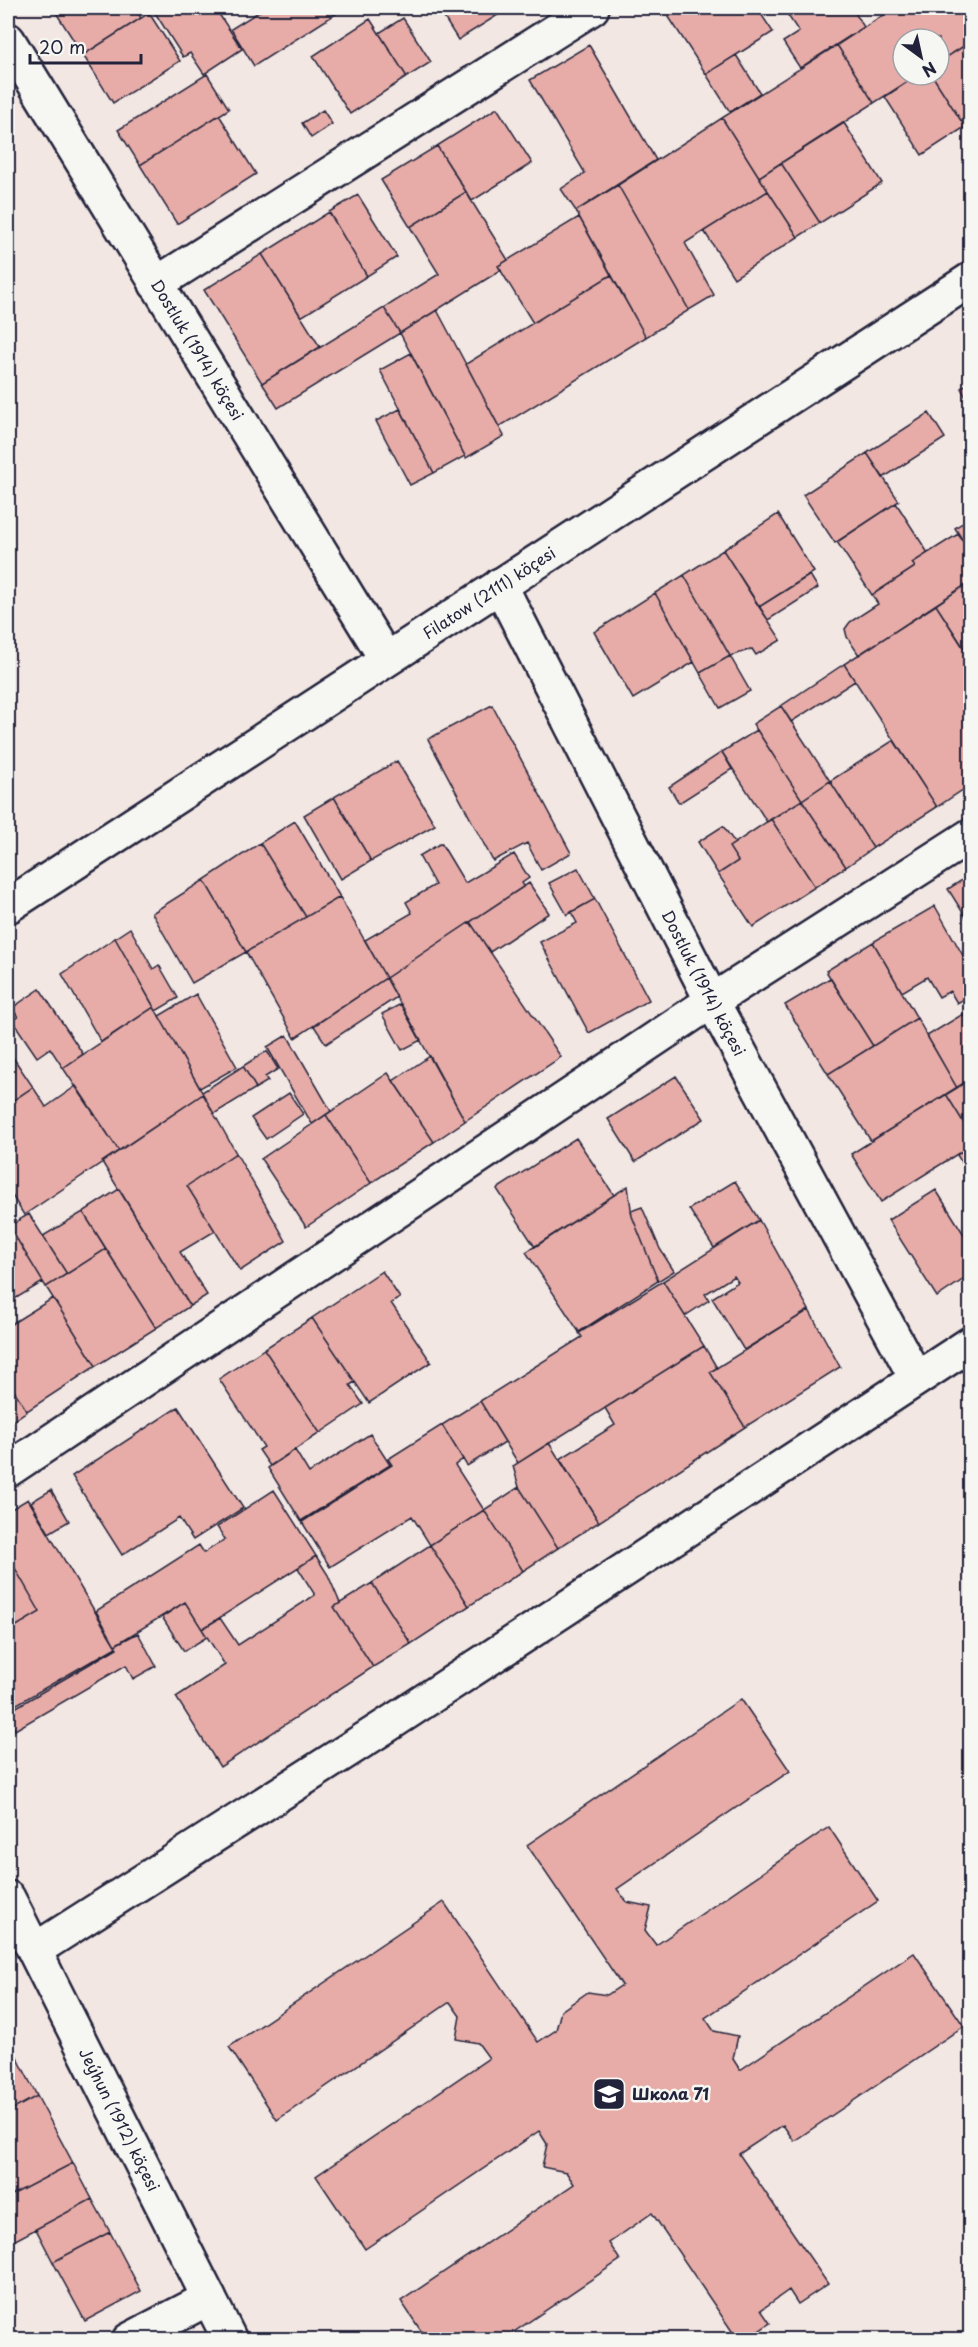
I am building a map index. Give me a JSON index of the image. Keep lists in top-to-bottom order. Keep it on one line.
{"streets":{"street":["Dostluk (1914) köçesi","Filatow (2111) köçesi","Jeýhun (1912) köçesi"]},"crossings":[["Dostluk (1914) köçesi","Filatow (2111) köçesi"]],"places":{"school or university":["Школа 71"]},"scale_bar":"20 m","north":"bottom right"}
